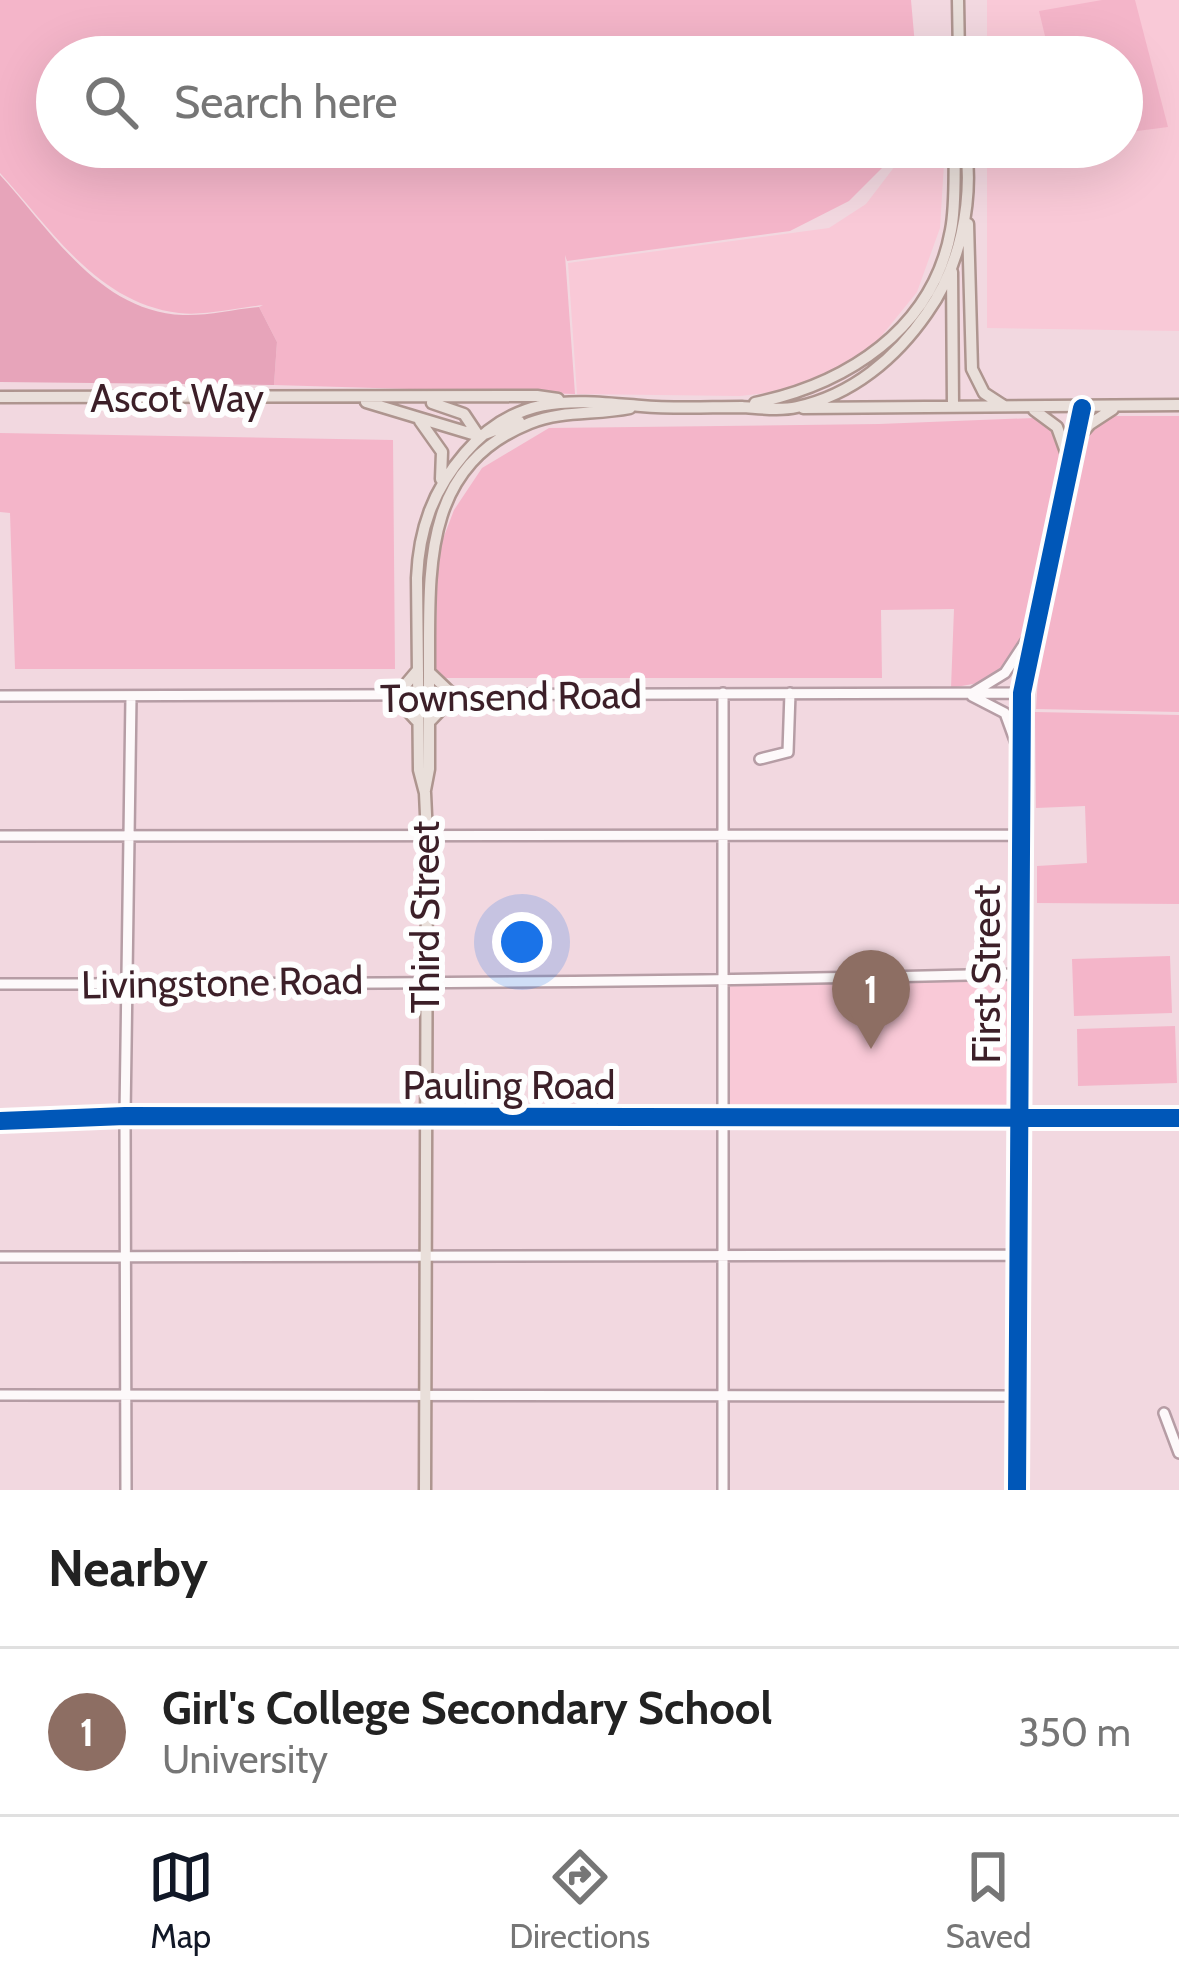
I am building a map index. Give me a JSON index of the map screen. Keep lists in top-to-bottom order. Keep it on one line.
{"streets":{"main road":["Ascot Way","Third Street"],"street":["Townsend Road","First Street","Livingstone Road","Pauling Road"]},"crossings":[["Townsend Road","Third Street"],["Townsend Road","First Street"],["Third Street","Livingstone Road"],["Third Street","Pauling Road"],["First Street","Livingstone Road"],["First Street","Pauling Road"]],"page":{"search":"Search here","pins":"1","heading":"Nearby","list":[{"mark":"1","name":"Girl's College Secondary School","note":"University","value":"350 m"}],"nav":["Map","Directions","Saved"]}}
